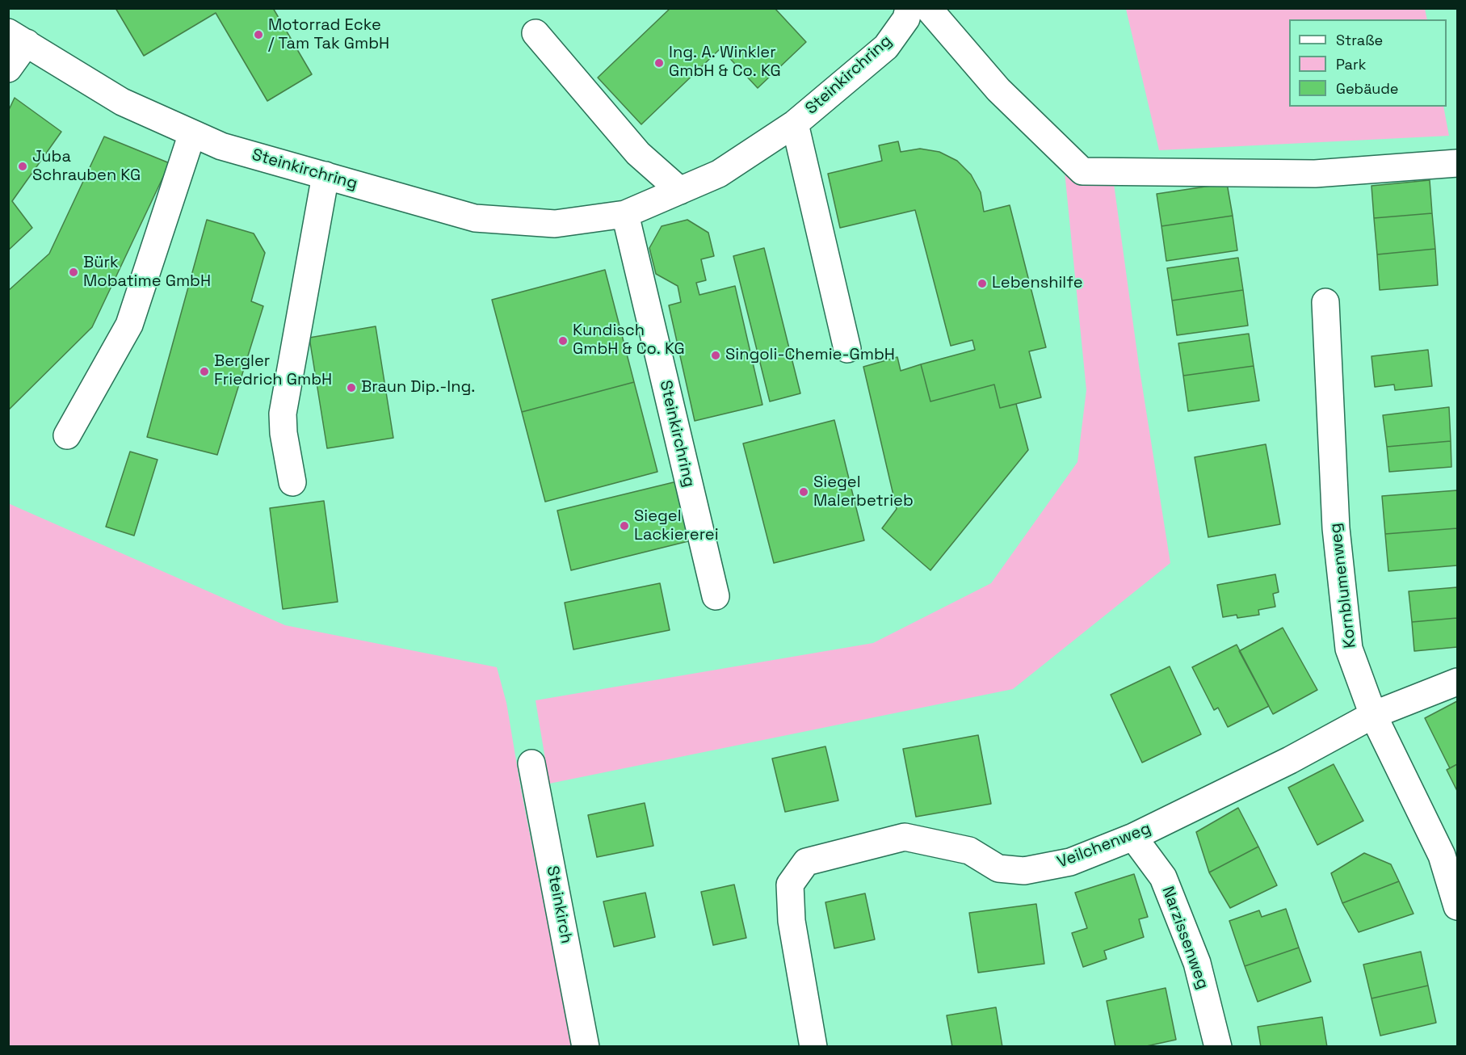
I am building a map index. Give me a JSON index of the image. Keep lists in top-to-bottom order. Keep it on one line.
{"streets":{"street":["Steinkirchring","Kornblumenweg","Veilchenweg","Steinkirch","Narzissenweg"]},"crossings":[["Kornblumenweg","Veilchenweg"],["Veilchenweg","Narzissenweg"]],"places":["Motorrad Ecke / Tam Tak GmbH","Ing. A. Winkler GmbH & Co. KG","Juba Schrauben KG","Bürk Mobatime GmbH","Lebenshilfe","Kundisch GmbH & Co. KG","Singoli-Chemie-GmbH","Bergler Friedrich GmbH","Braun Dip.-Ing.","Siegel Malerbetrieb","Siegel Lackiererei"],"legend":["Straße","Park","Gebäude"]}
